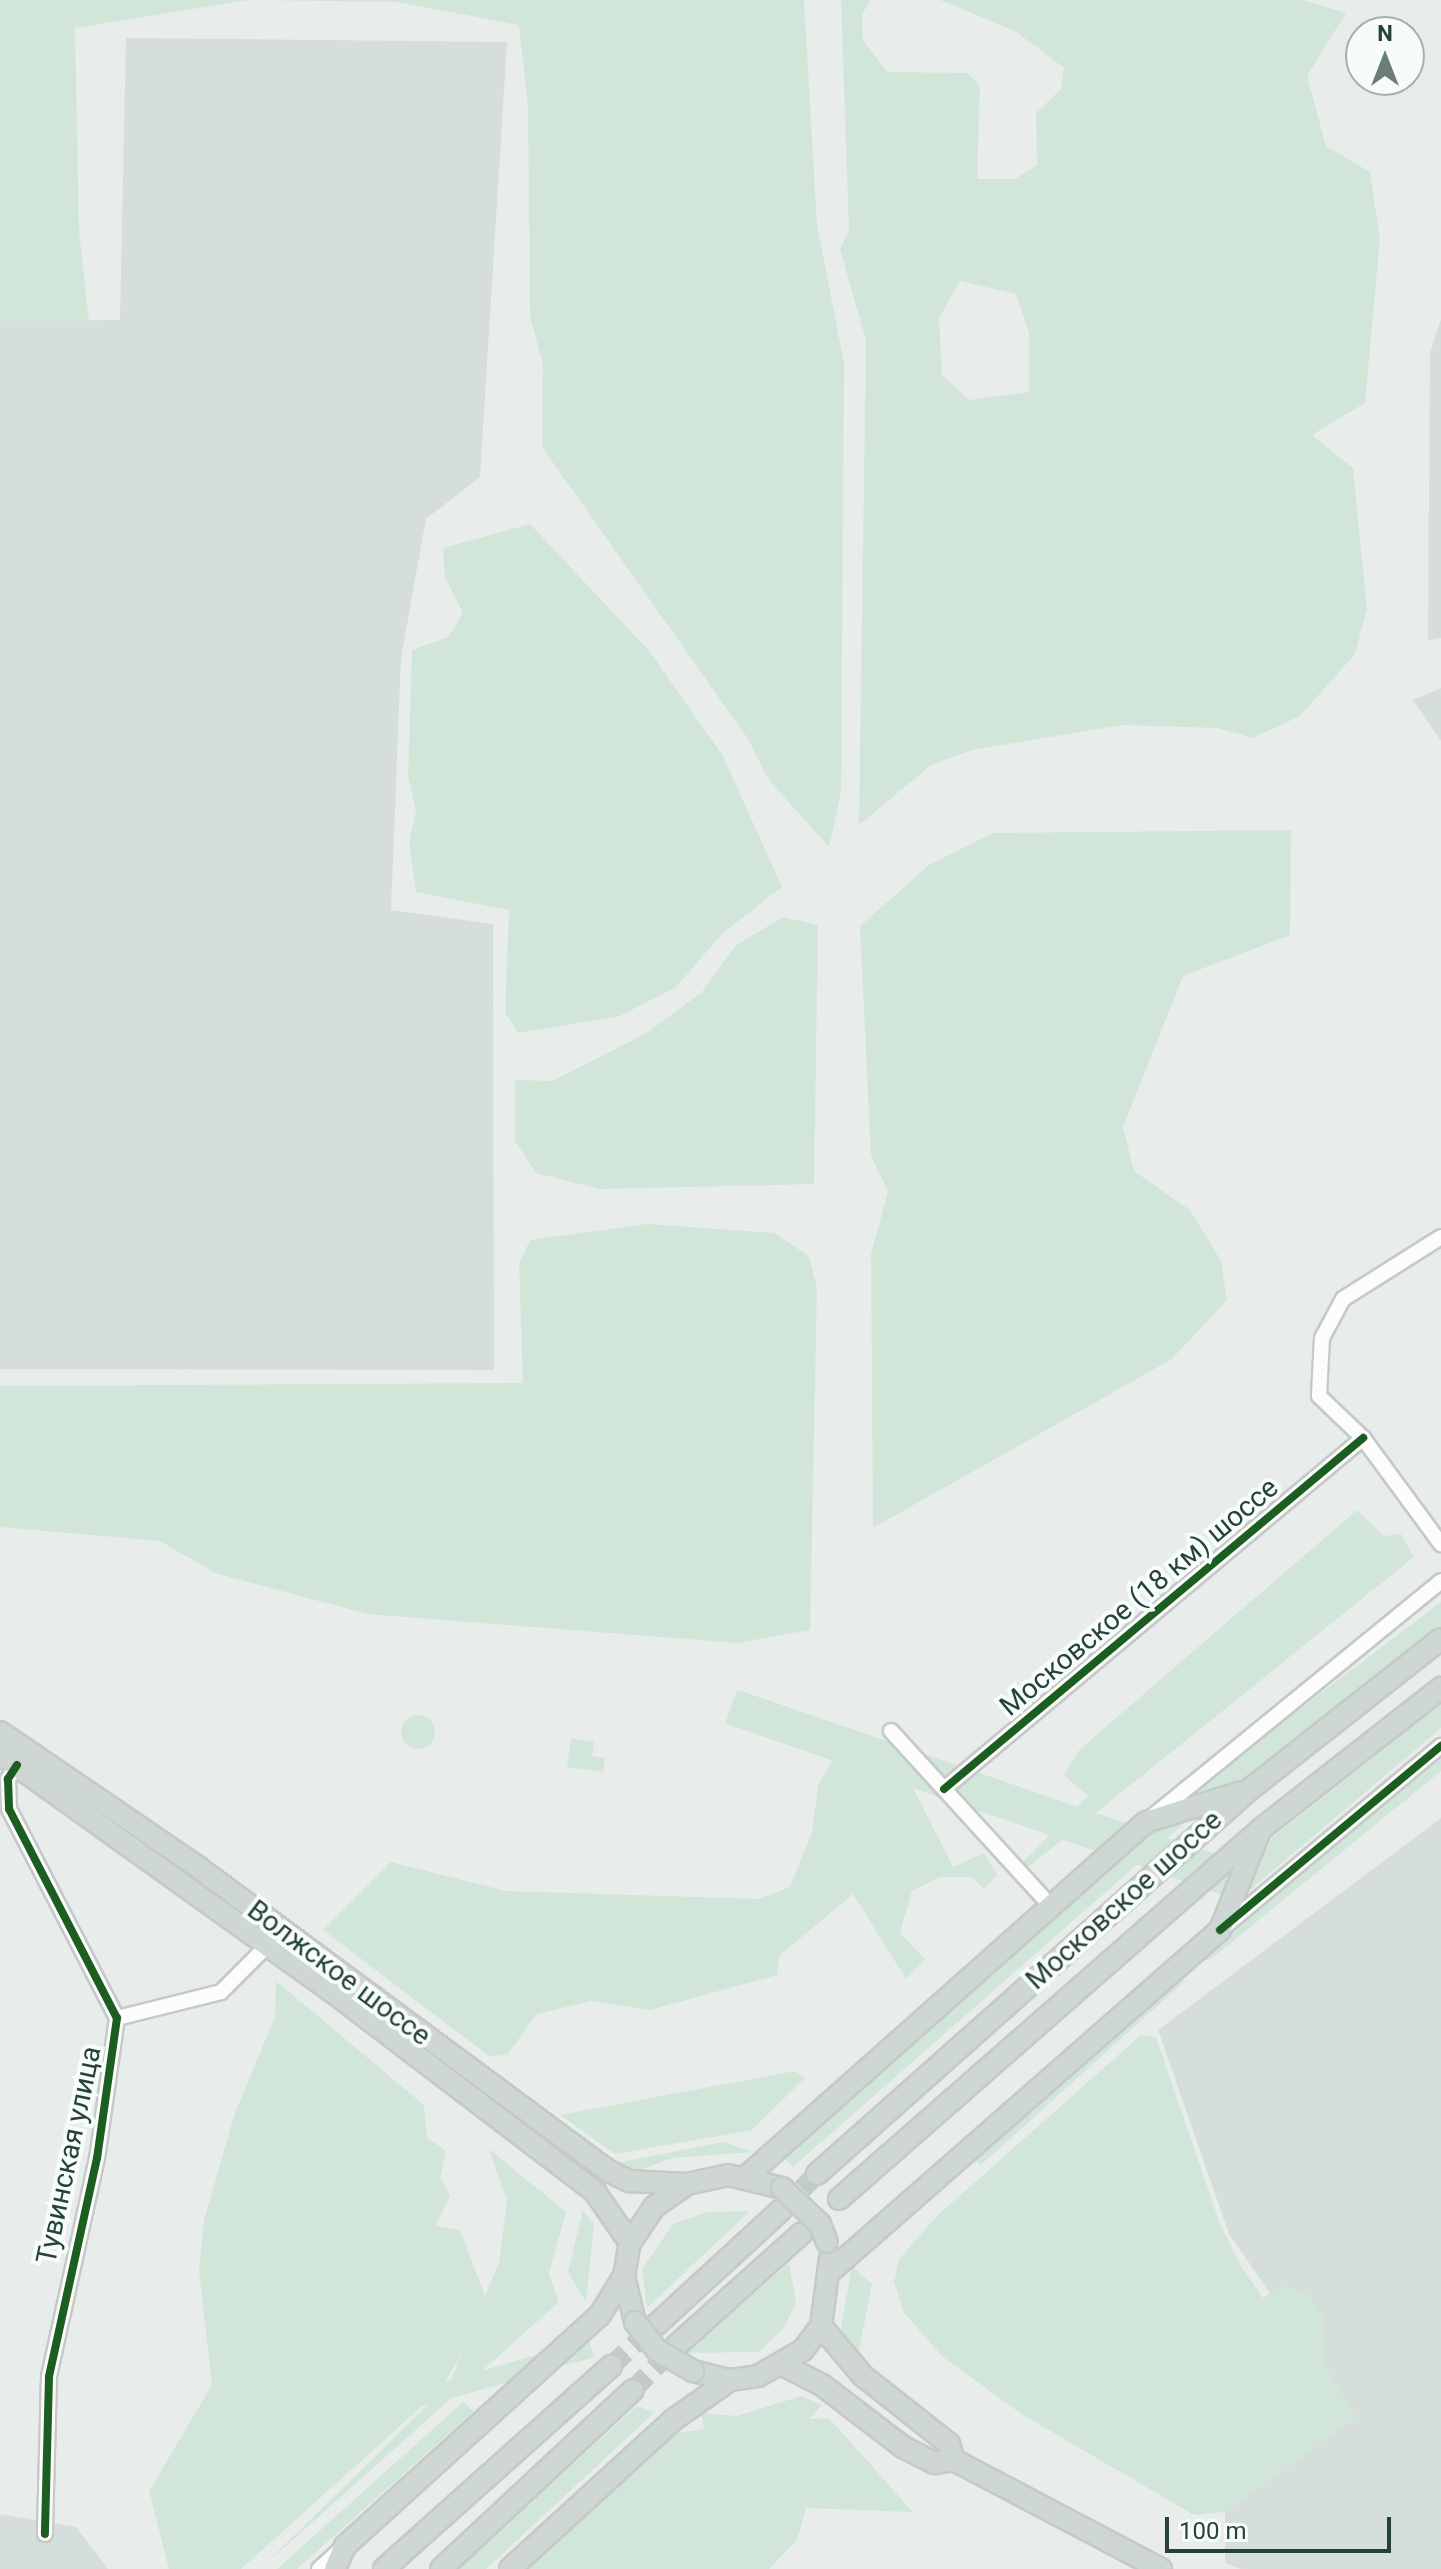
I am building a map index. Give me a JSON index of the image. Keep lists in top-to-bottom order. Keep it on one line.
{"streets":{"main road":["Московское шоссе","Волжское шоссе"],"street":["Московское (18 км) шоссе","Тувинская улица"]},"crossings":[["Волжское шоссе","Тувинская улица"]],"scale_bar":"100 m","north":"top"}
